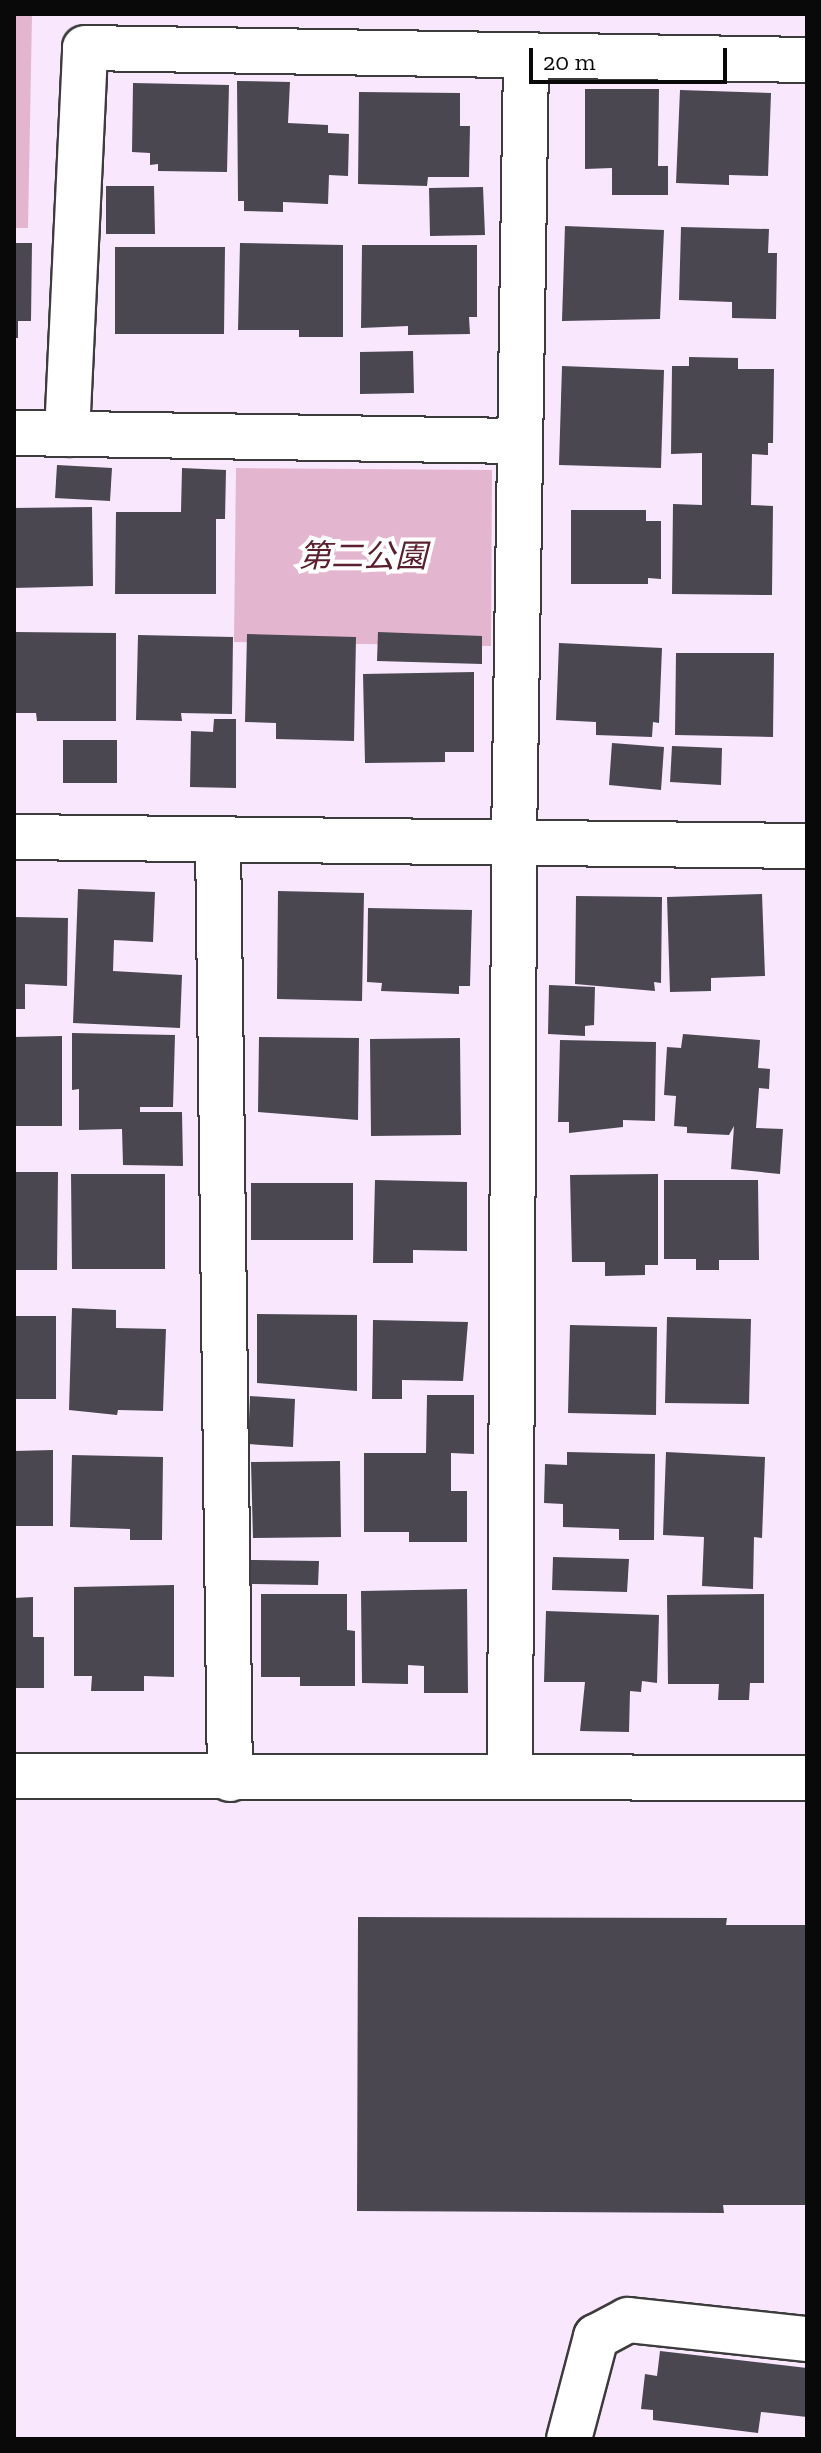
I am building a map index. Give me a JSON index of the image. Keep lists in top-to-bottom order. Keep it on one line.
{"parks":["第二公園"],"scale_bar":"20 m"}
